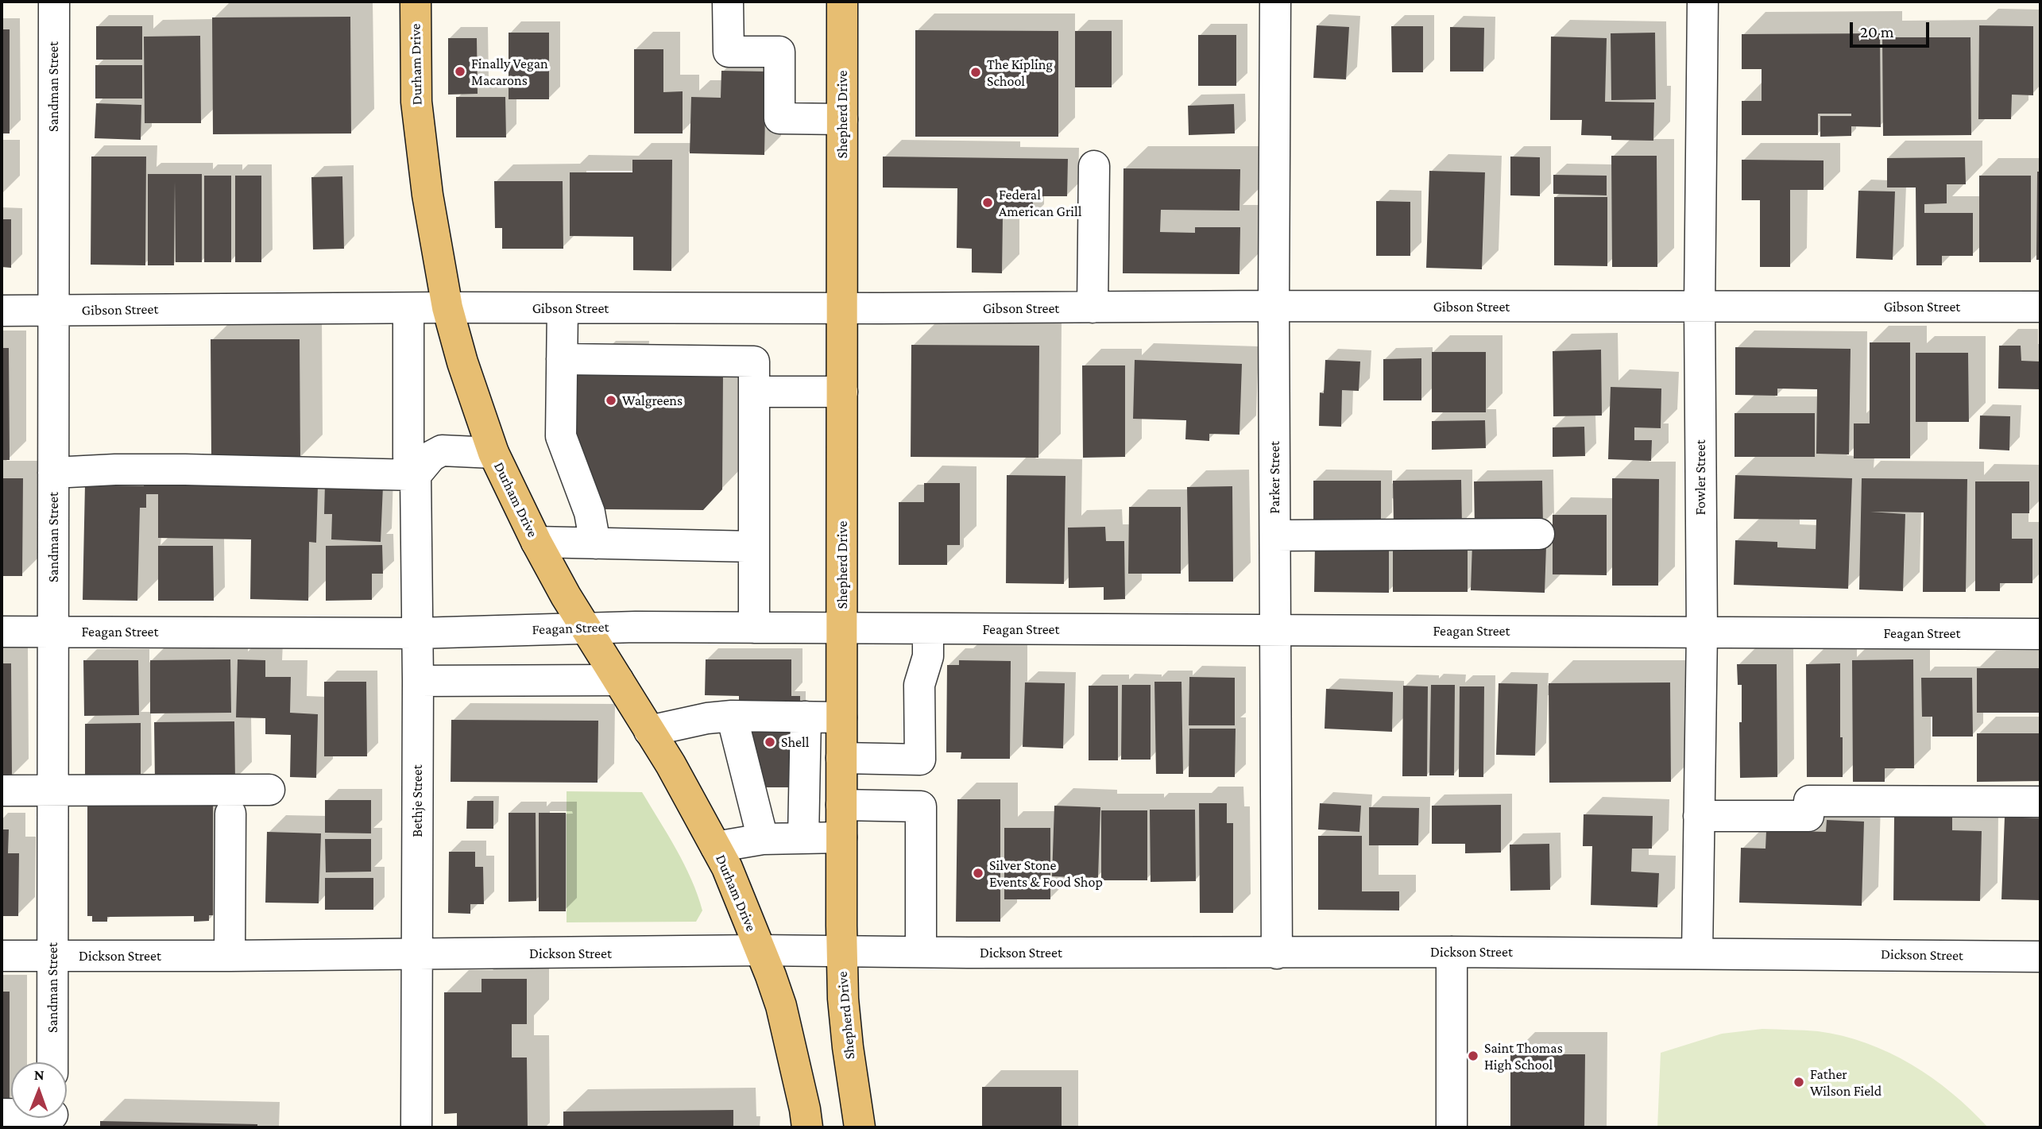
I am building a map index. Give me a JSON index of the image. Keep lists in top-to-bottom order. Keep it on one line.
{"streets":{"main road":["Durham Drive","Shepherd Drive"],"street":["Sandman Street","Gibson Street","Parker Street","Fowler Street","Feagan Street","Bethje Street","Dickson Street"]},"crossings":[["Durham Drive","Gibson Street"],["Durham Drive","Feagan Street"],["Durham Drive","Dickson Street"],["Sandman Street","Gibson Street"],["Sandman Street","Feagan Street"],["Sandman Street","Dickson Street"],["Shepherd Drive","Gibson Street"],["Shepherd Drive","Feagan Street"],["Shepherd Drive","Dickson Street"],["Gibson Street","Parker Street"],["Gibson Street","Fowler Street"],["Gibson Street","Bethje Street"],["Parker Street","Feagan Street"],["Parker Street","Dickson Street"],["Fowler Street","Feagan Street"],["Fowler Street","Dickson Street"],["Feagan Street","Bethje Street"],["Bethje Street","Dickson Street"]],"places":["Finally Vegan Macarons","The Kipling School","Federal American Grill","Walgreens","Shell","Silver Stone Events & Food Shop","Saint Thomas High School","Father Wilson Field"],"scale_bar":"20 m","north":"top"}
